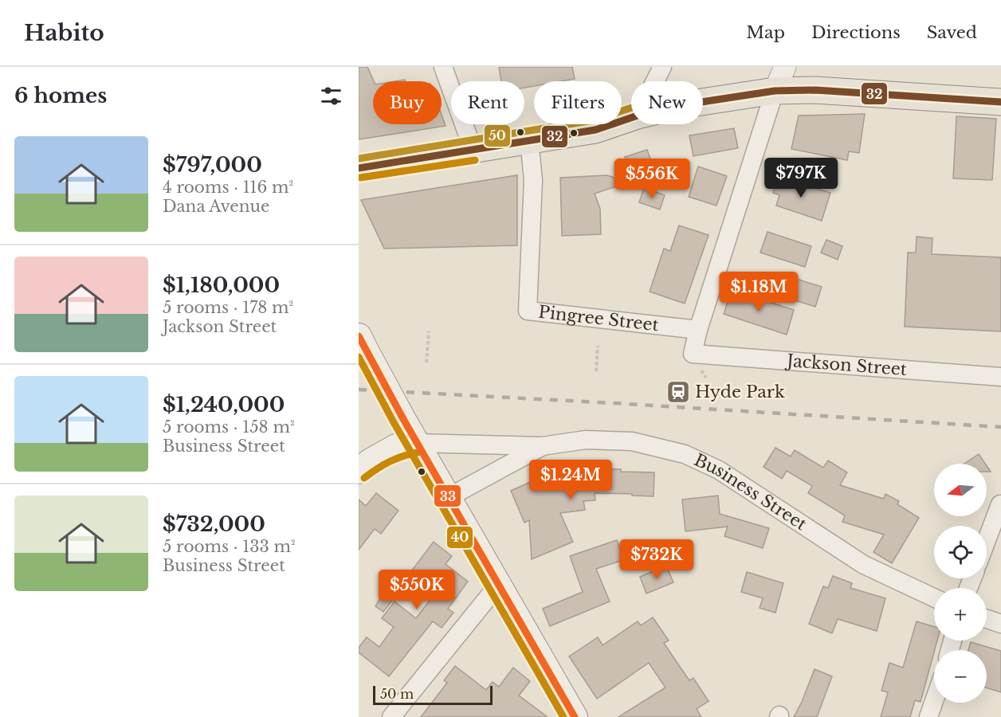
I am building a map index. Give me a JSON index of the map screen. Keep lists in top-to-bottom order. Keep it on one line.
{"streets":{"street":["Pingree Street","Jackson Street","Business Street"]},"crossings":[["Pingree Street","Jackson Street"]],"places":{"station":["Hyde Park"]},"lines":["transit line 32","transit line 50","transit line 40","transit line 33"],"scale_bar":"50 m","north":"left","page":{"header":"Habito","nav":["Map","Directions","Saved"],"heading":"6 homes","chip":["Buy","Rent","Filters","New"],"list":[{"name":"$797,000","note":"4 rooms · 116 m² · Dana Avenue"},{"name":"$1,180,000","note":"5 rooms · 178 m² · Jackson Street"},{"name":"$1,240,000","note":"5 rooms · 158 m² · Business Street"},{"name":"$732,000","note":"5 rooms · 133 m² · Business Street"}],"price":["$797K","$556K","$1.18M","$1.24M","$732K","$550K"],"map_buttons":["+","−"],"scale":"50 m"}}
